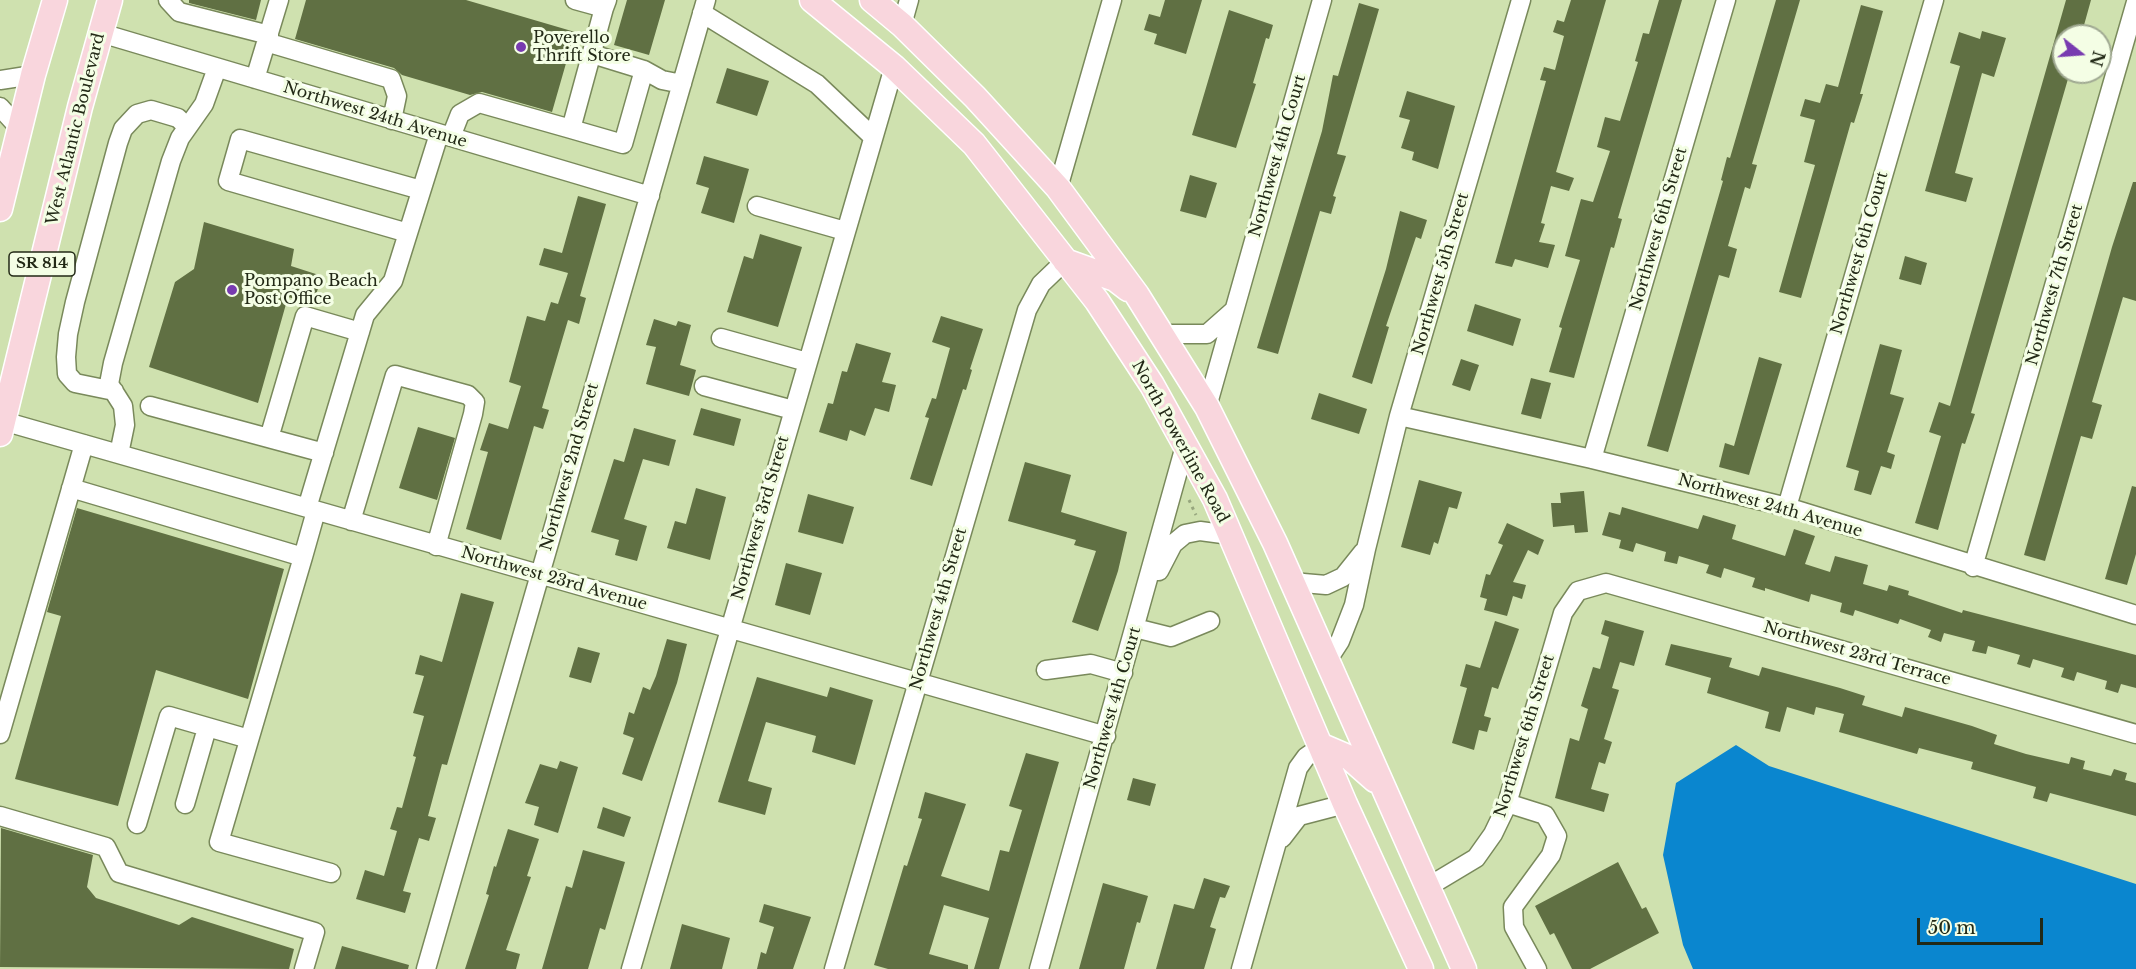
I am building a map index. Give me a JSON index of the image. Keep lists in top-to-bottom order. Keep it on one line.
{"streets":{"main road":["West Atlantic Boulevard","SR 814","North Powerline Road"],"street":["Northwest 24th Avenue","Northwest 4th Court","Northwest 6th Street","Northwest 6th Court","Northwest 5th Street","Northwest 7th Street","Northwest 2nd Street","Northwest 3rd Street","Northwest 23rd Avenue","Northwest 4th Street","Northwest 23rd Terrace"]},"crossings":[["Northwest 24th Avenue","West Atlantic Boulevard"],["Northwest 24th Avenue","Northwest 6th Street"],["Northwest 24th Avenue","Northwest 6th Court"],["Northwest 24th Avenue","Northwest 5th Street"],["Northwest 24th Avenue","Northwest 7th Street"],["Northwest 24th Avenue","Northwest 2nd Street"],["West Atlantic Boulevard","Northwest 23rd Avenue"],["Northwest 4th Court","North Powerline Road"],["Northwest 4th Court","Northwest 23rd Avenue"],["Northwest 6th Street","Northwest 23rd Terrace"],["North Powerline Road","Northwest 3rd Street"],["North Powerline Road","Northwest 4th Street"],["Northwest 2nd Street","Northwest 23rd Avenue"],["Northwest 3rd Street","Northwest 23rd Avenue"],["Northwest 23rd Avenue","Northwest 4th Street"]],"places":["Poverello Thrift Store","Pompano Beach Post Office"],"scale_bar":"50 m","north":"right"}
